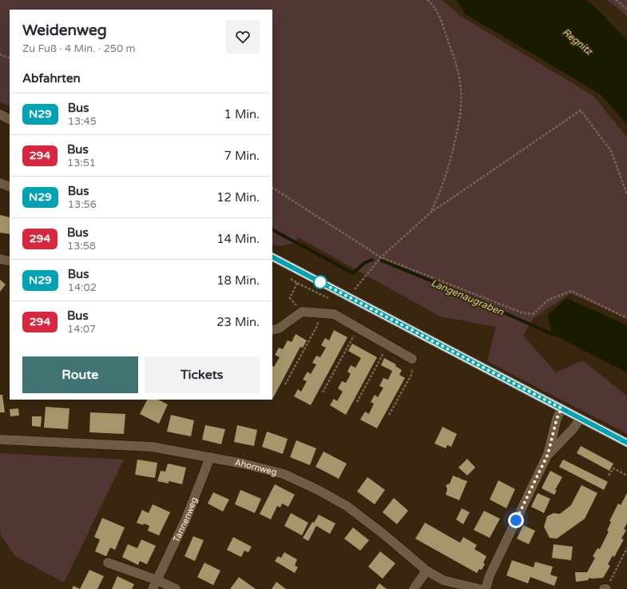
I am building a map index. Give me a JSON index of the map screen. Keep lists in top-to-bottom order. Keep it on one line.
{"streets":{"street":["Ahornweg","Tannenweg"]},"crossings":[["Ahornweg","Tannenweg"]],"water":["Regnitz","Langenaugraben"],"lines":["bus line N29"],"page":{"heading":[["Weidenweg","Zu Fuß · 4 Min. · 250 m"],"Abfahrten"],"list":[{"mark":"N29","name":"Bus","note":"13:45","value":"1 Min."},{"mark":"294","name":"Bus","note":"13:51","value":"7 Min."},{"mark":"N29","name":"Bus","note":"13:56","value":"12 Min."},{"mark":"294","name":"Bus","note":"13:58","value":"14 Min."},{"mark":"N29","name":"Bus","note":"14:02","value":"18 Min."},{"mark":"294","name":"Bus","note":"14:07","value":"23 Min."}],"buttons":["Route","Tickets"]}}
